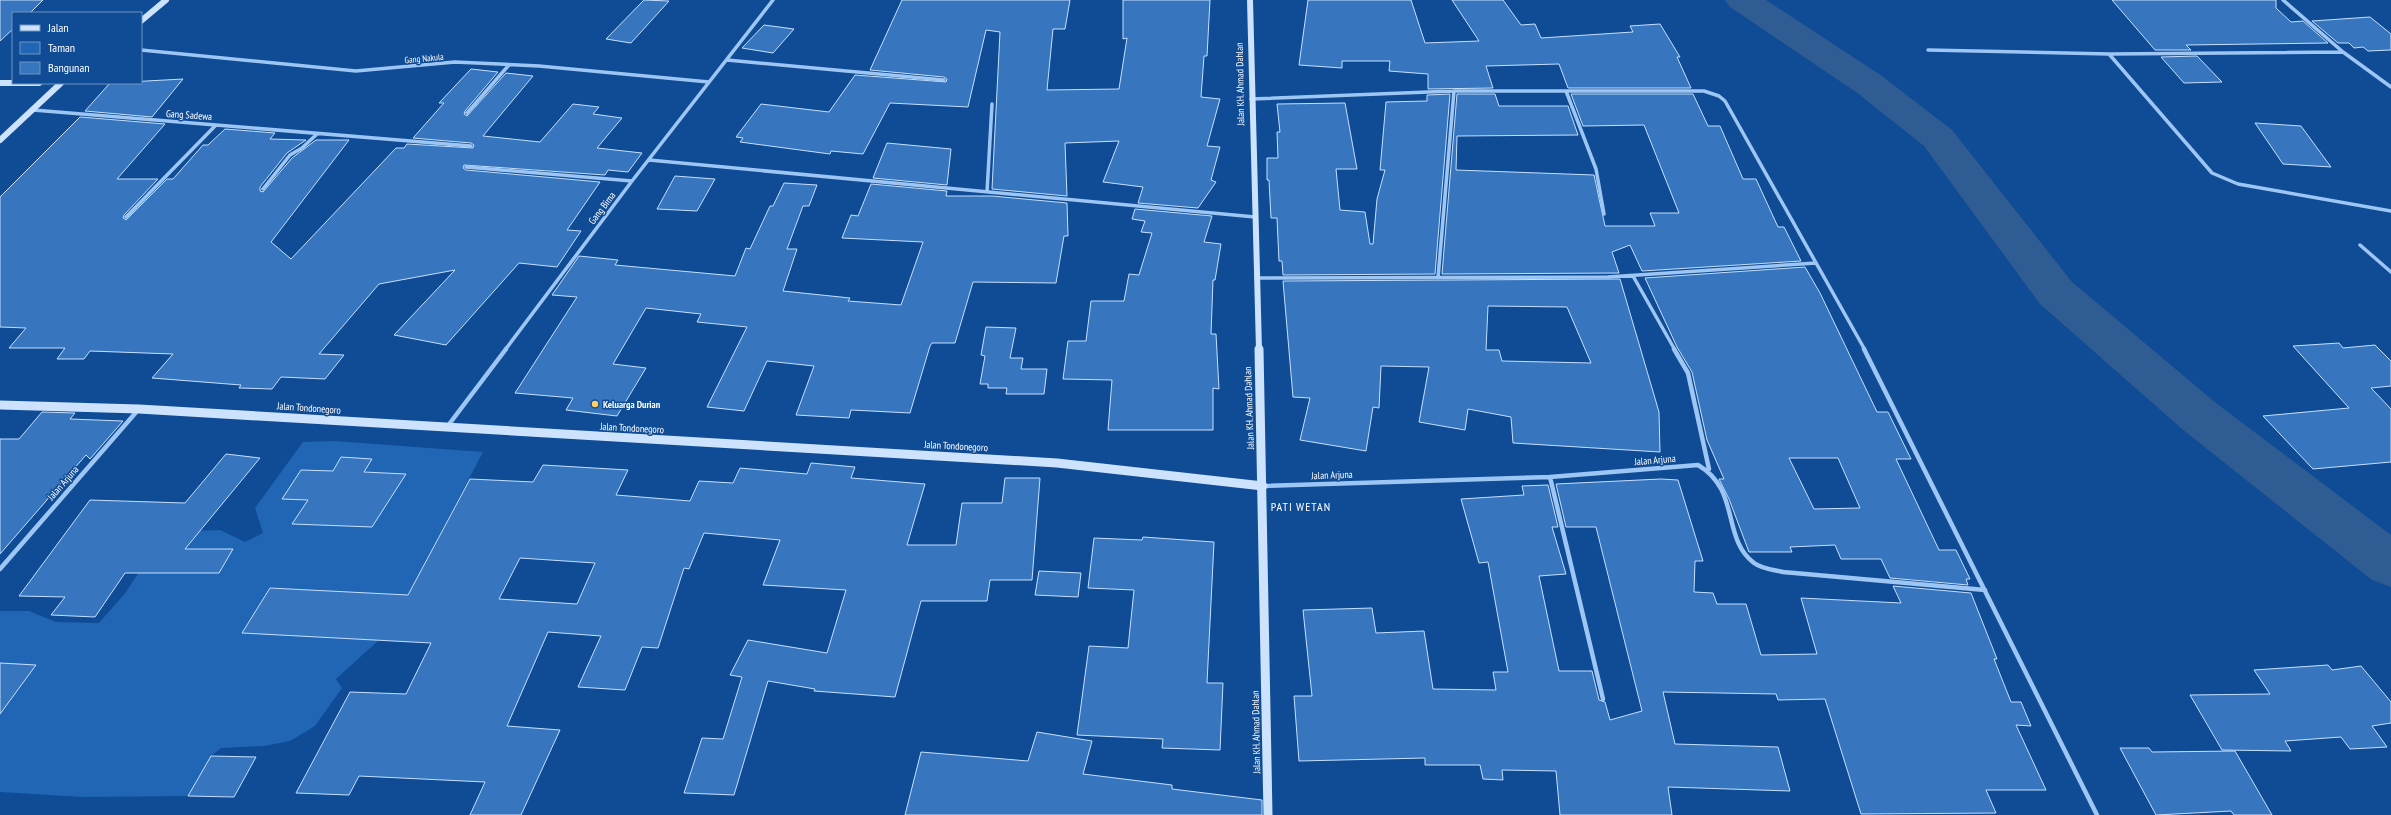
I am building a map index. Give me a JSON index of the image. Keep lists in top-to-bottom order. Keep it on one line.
{"streets":{"street":["Gang Nakula","Jalan KH. Ahmad Dahlan","Gang Sadewa","Gang Bima","Jalan Tondonegoro","Jalan Arjuna"]},"crossings":[["Gang Nakula","Gang Bima"],["Jalan KH. Ahmad Dahlan","Jalan Tondonegoro"],["Jalan KH. Ahmad Dahlan","Jalan Arjuna"],["Gang Bima","Jalan Tondonegoro"],["Jalan Tondonegoro","Jalan Arjuna"]],"districts":["PATI WETAN"],"places":["Keluarga Durian"],"legend":["Jalan","Taman","Bangunan"]}
